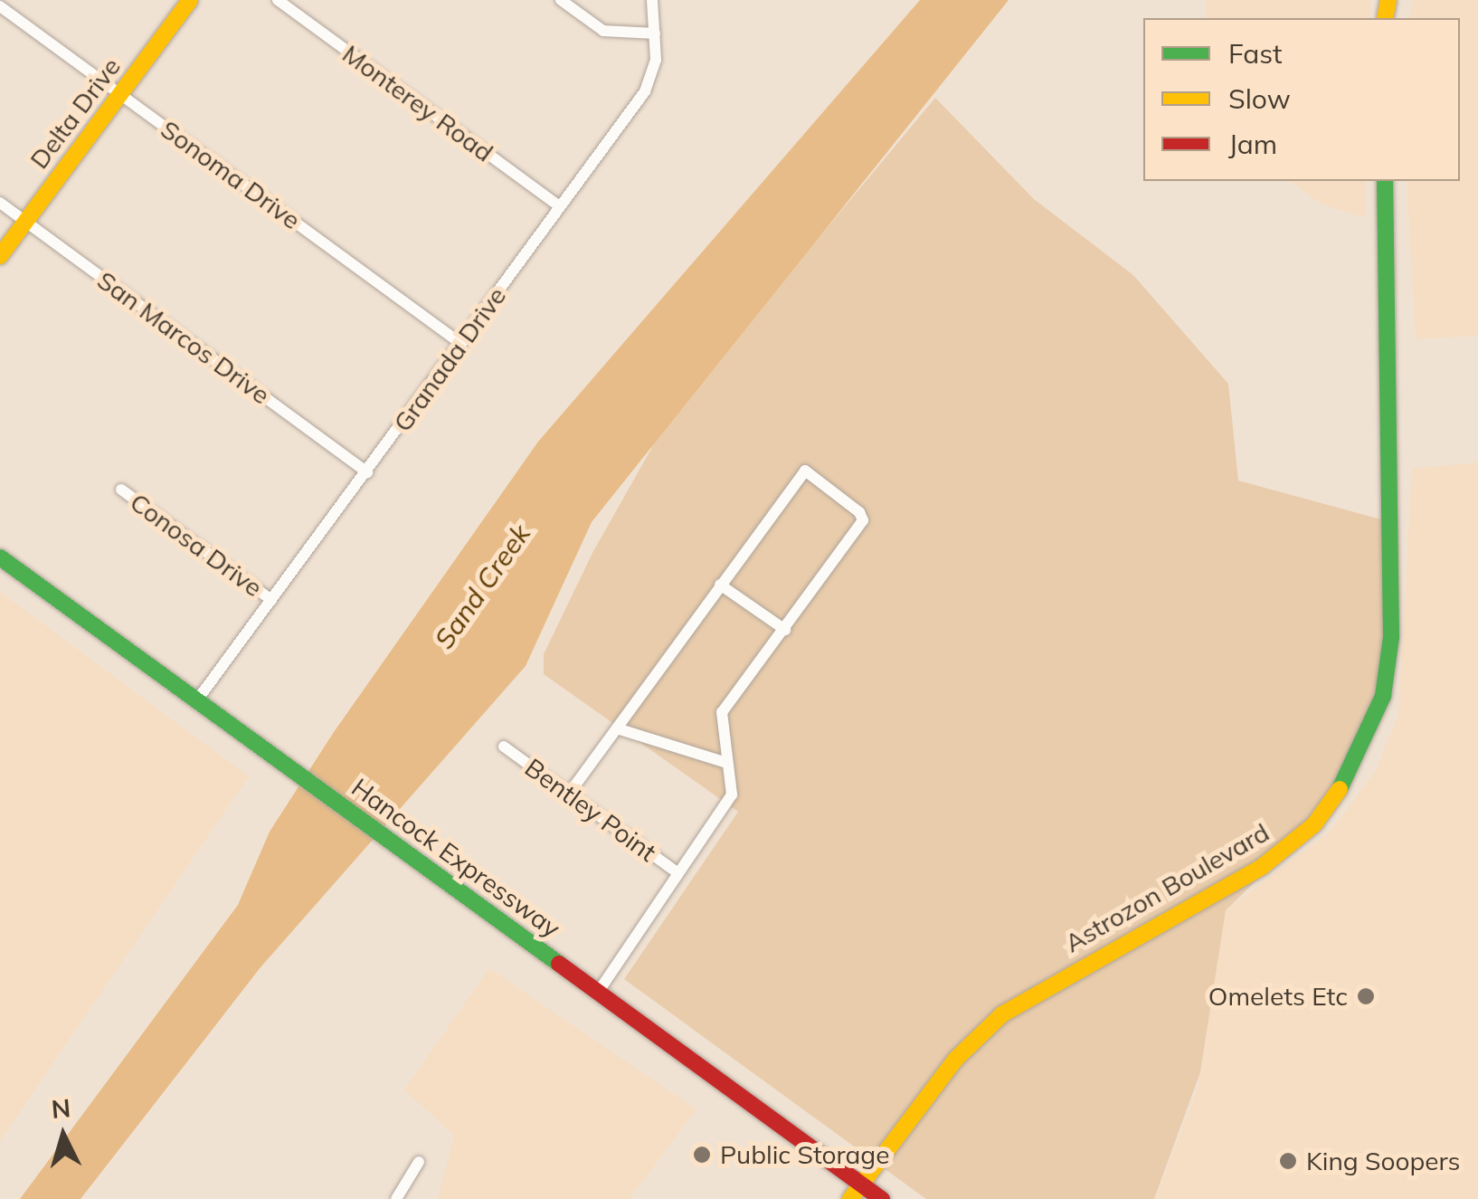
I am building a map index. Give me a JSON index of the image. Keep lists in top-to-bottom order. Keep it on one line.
{"streets":{"main road":["Delta Drive","Hancock Expressway","Astrozon Boulevard"],"street":["Monterey Road","Sonoma Drive","San Marcos Drive","Granada Drive","Conosa Drive","Bentley Point"]},"crossings":[["Monterey Road","Granada Drive"],["Delta Drive","Sonoma Drive"],["Delta Drive","San Marcos Drive"],["Sonoma Drive","Granada Drive"],["San Marcos Drive","Granada Drive"],["Granada Drive","Conosa Drive"],["Granada Drive","Hancock Expressway"],["Bentley Point","Hancock Expressway"],["Hancock Expressway","Astrozon Boulevard"]],"water":["Sand Creek"],"places":["Omelets Etc","Public Storage","King Soopers"],"legend":["Fast","Slow","Jam"],"north":"top"}
